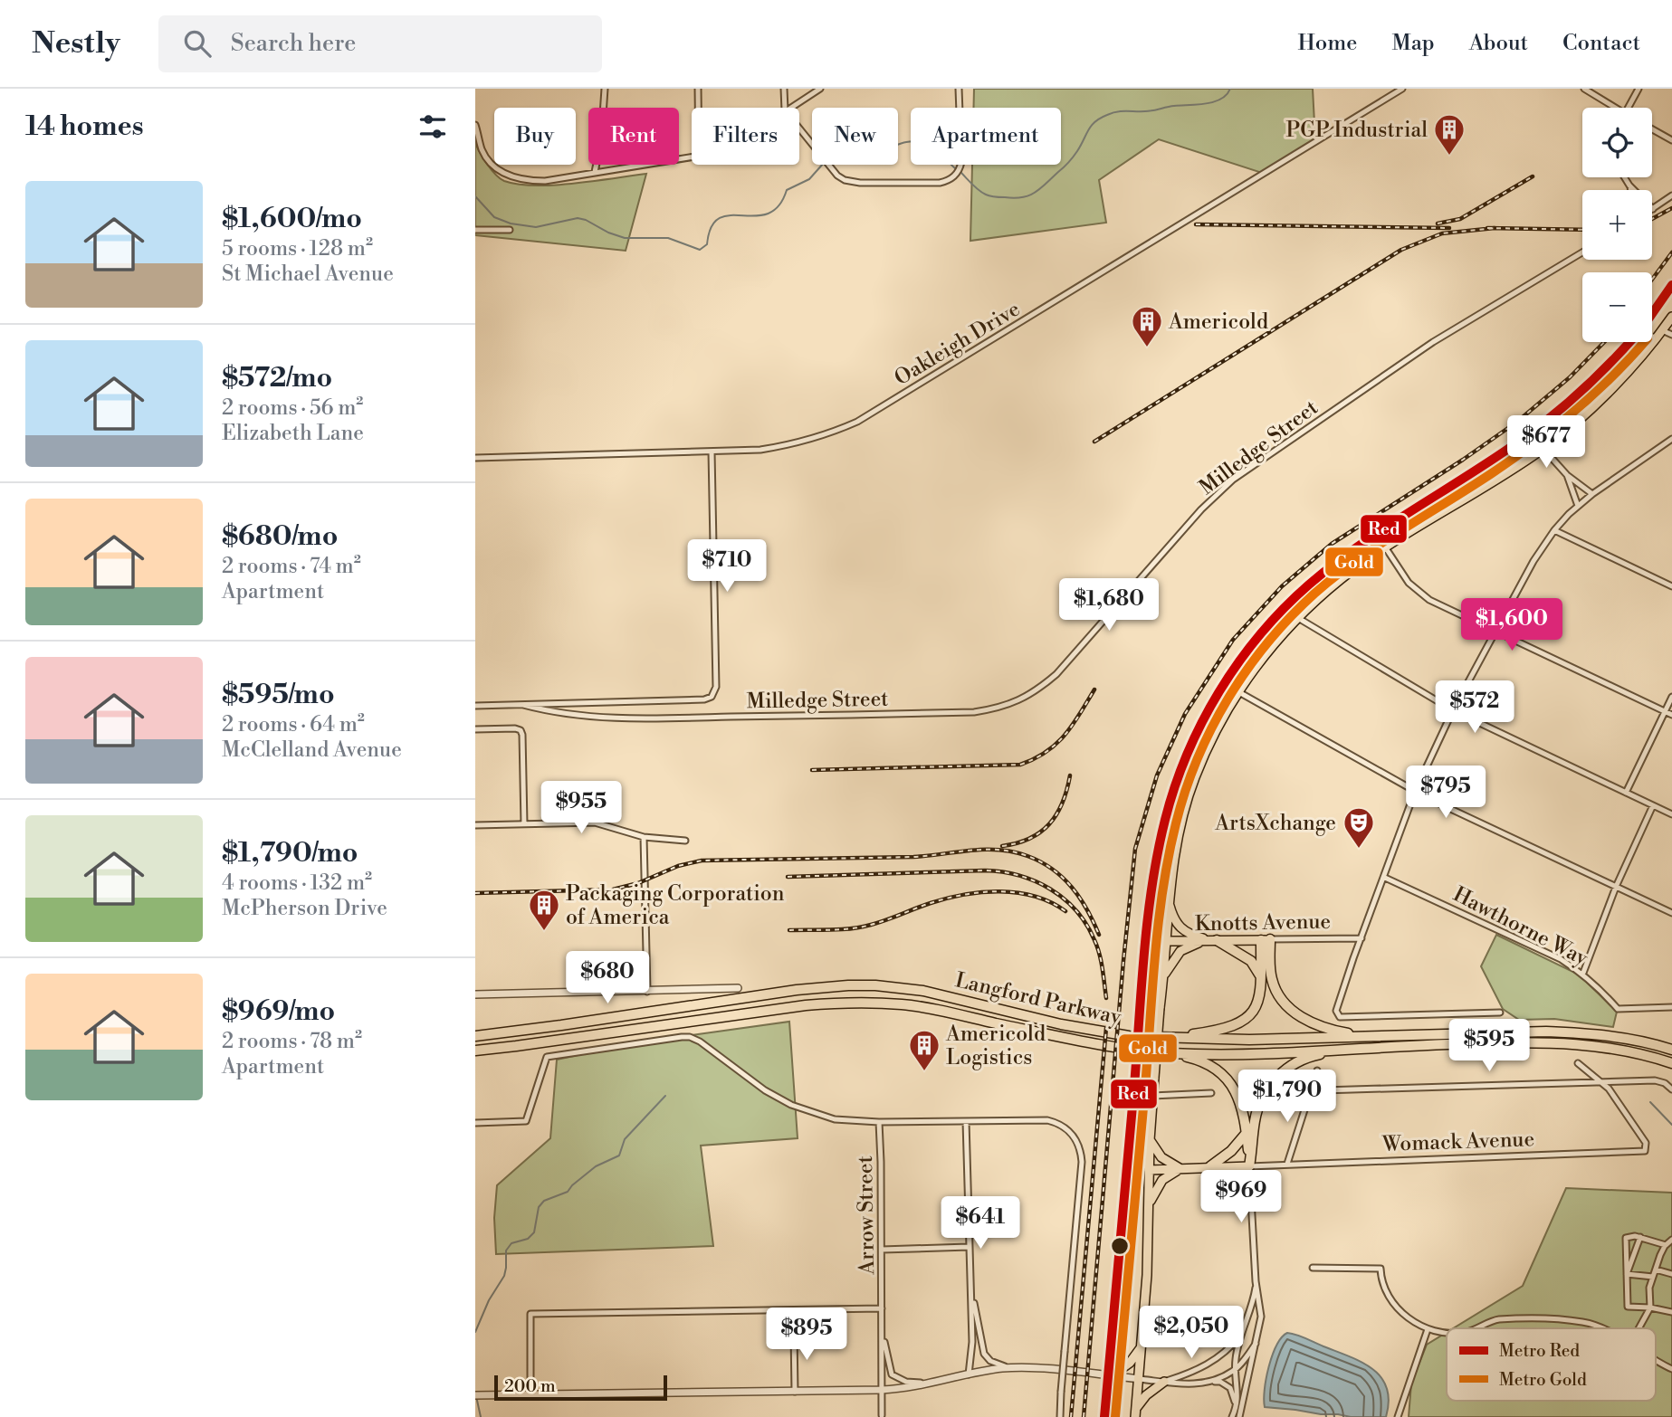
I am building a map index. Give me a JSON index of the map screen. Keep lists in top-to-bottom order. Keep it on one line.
{"streets":{"highway":["Langford Parkway"],"main road":["Knotts Avenue","Womack Avenue"],"street":["Oakleigh Drive","Milledge Street","Hawthorne Way","Arrow Street"]},"crossings":[["Oakleigh Drive","Milledge Street"]],"places":{"building":["PGP Industrial","Americold","Packaging Corporation of America","Americold Logistics"],"theatre":["ArtsXchange"]},"lines":["metro line Red","metro line Gold"],"legend":["Metro Red","Metro Gold"],"scale_bar":"200 m","page":{"header":"Nestly","search":"Search here","nav":["Home","Map","About","Contact"],"heading":"14 homes","map_buttons":["+","−"],"chip":["Buy","Rent","Filters","New","Apartment"],"list":[{"name":"$1,600/mo","note":"5 rooms · 128 m² · St Michael Avenue"},{"name":"$572/mo","note":"2 rooms · 56 m² · Elizabeth Lane"},{"name":"$680/mo","note":"2 rooms · 74 m² · Apartment"},{"name":"$595/mo","note":"2 rooms · 64 m² · McClelland Avenue"},{"name":"$1,790/mo","note":"4 rooms · 132 m² · McPherson Drive"},{"name":"$969/mo","note":"2 rooms · 78 m² · Apartment"}],"price":["$677","$710","$1,680","$1,600","$572","$795","$955","$680","$595","$1,790","$969","$641","$2,050","$895"],"scale":"200 m"}}
